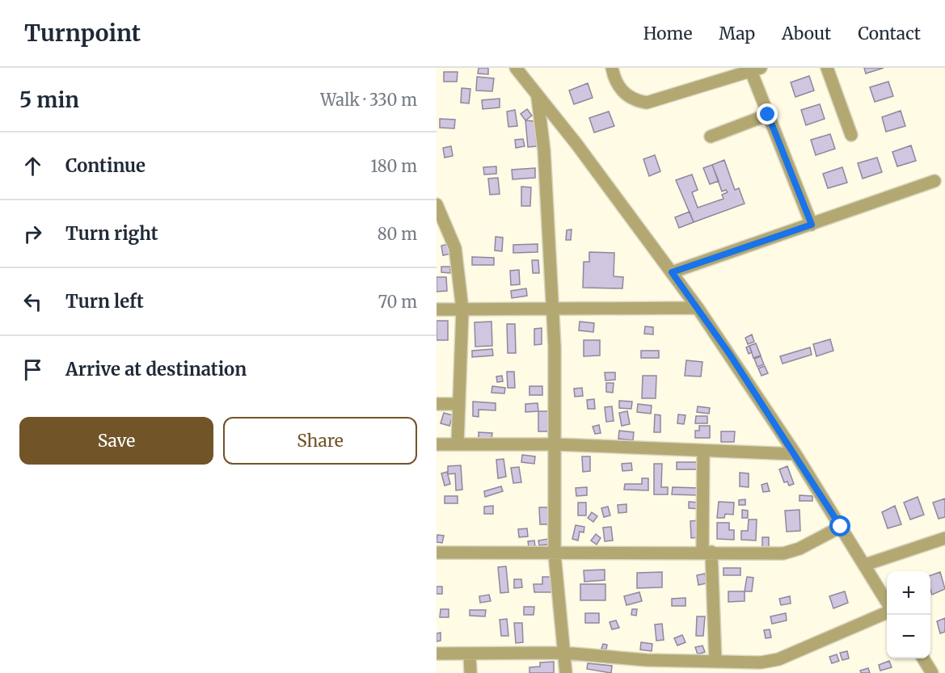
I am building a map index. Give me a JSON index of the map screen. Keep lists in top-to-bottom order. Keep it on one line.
{"page":{"header":"Turnpoint","nav":["Home","Map","About","Contact"],"heading":["5 min","Walk · 330 m"],"list":[["Continue","180 m"],["Turn right","80 m"],["Turn left","70 m"],"Arrive at destination"],"buttons":["Save","Share"],"map_buttons":["+","−"]}}
